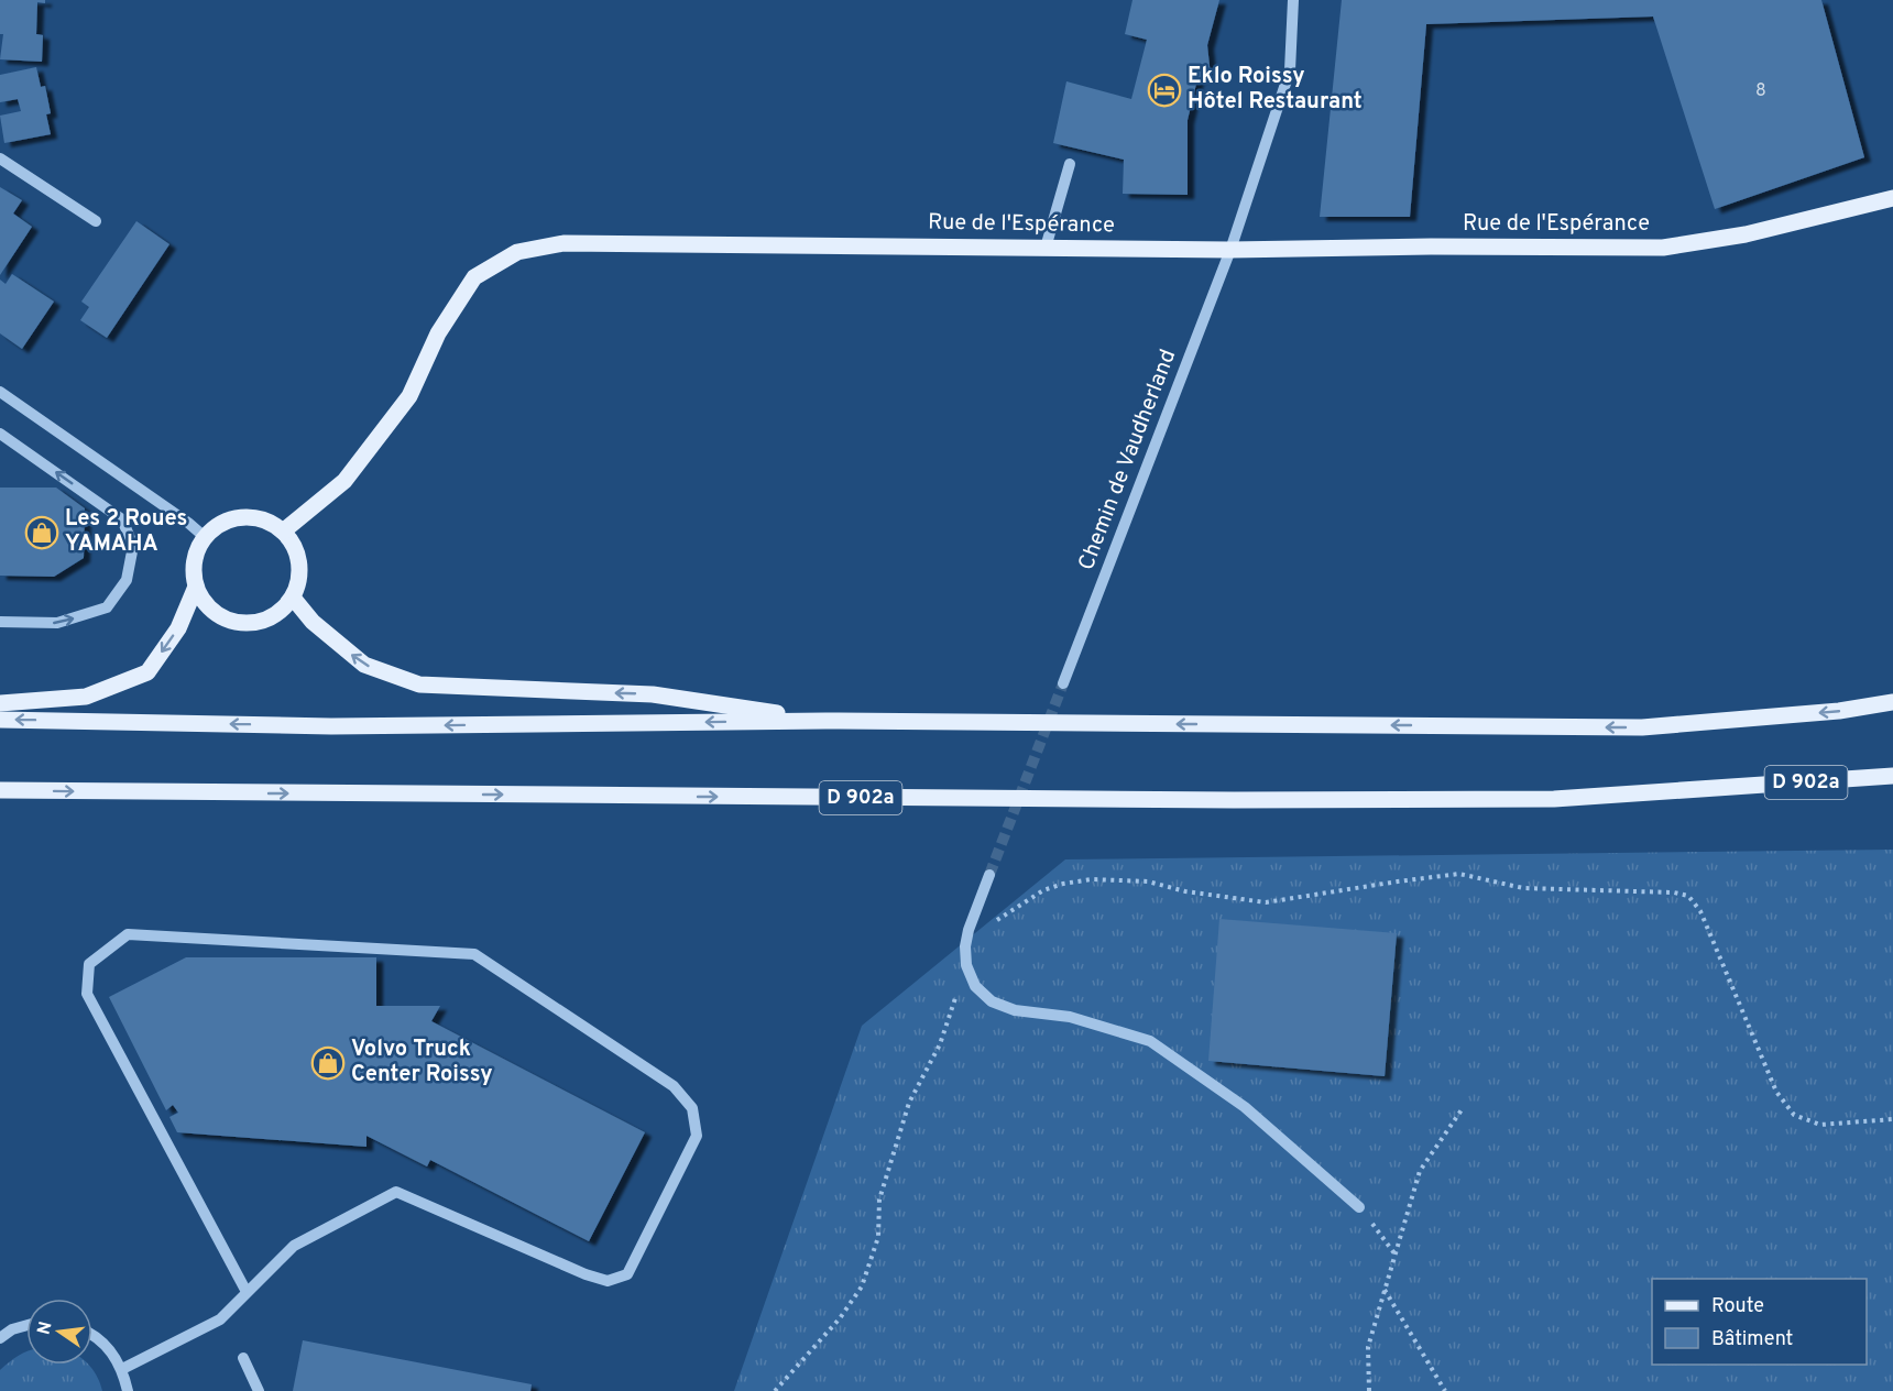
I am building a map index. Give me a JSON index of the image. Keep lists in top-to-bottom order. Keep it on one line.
{"streets":{"main road":["Rue de l'Espérance","D 902a"],"street":["Chemin de Vaudherland"]},"crossings":[["Rue de l'Espérance","Chemin de Vaudherland"]],"places":{"hotel":["Eklo Roissy Hôtel Restaurant"],"shop":["Les 2 Roues YAMAHA","Volvo Truck Center Roissy"]},"house_numbers":["8"],"legend":["Route","Bâtiment"],"north":"left"}
